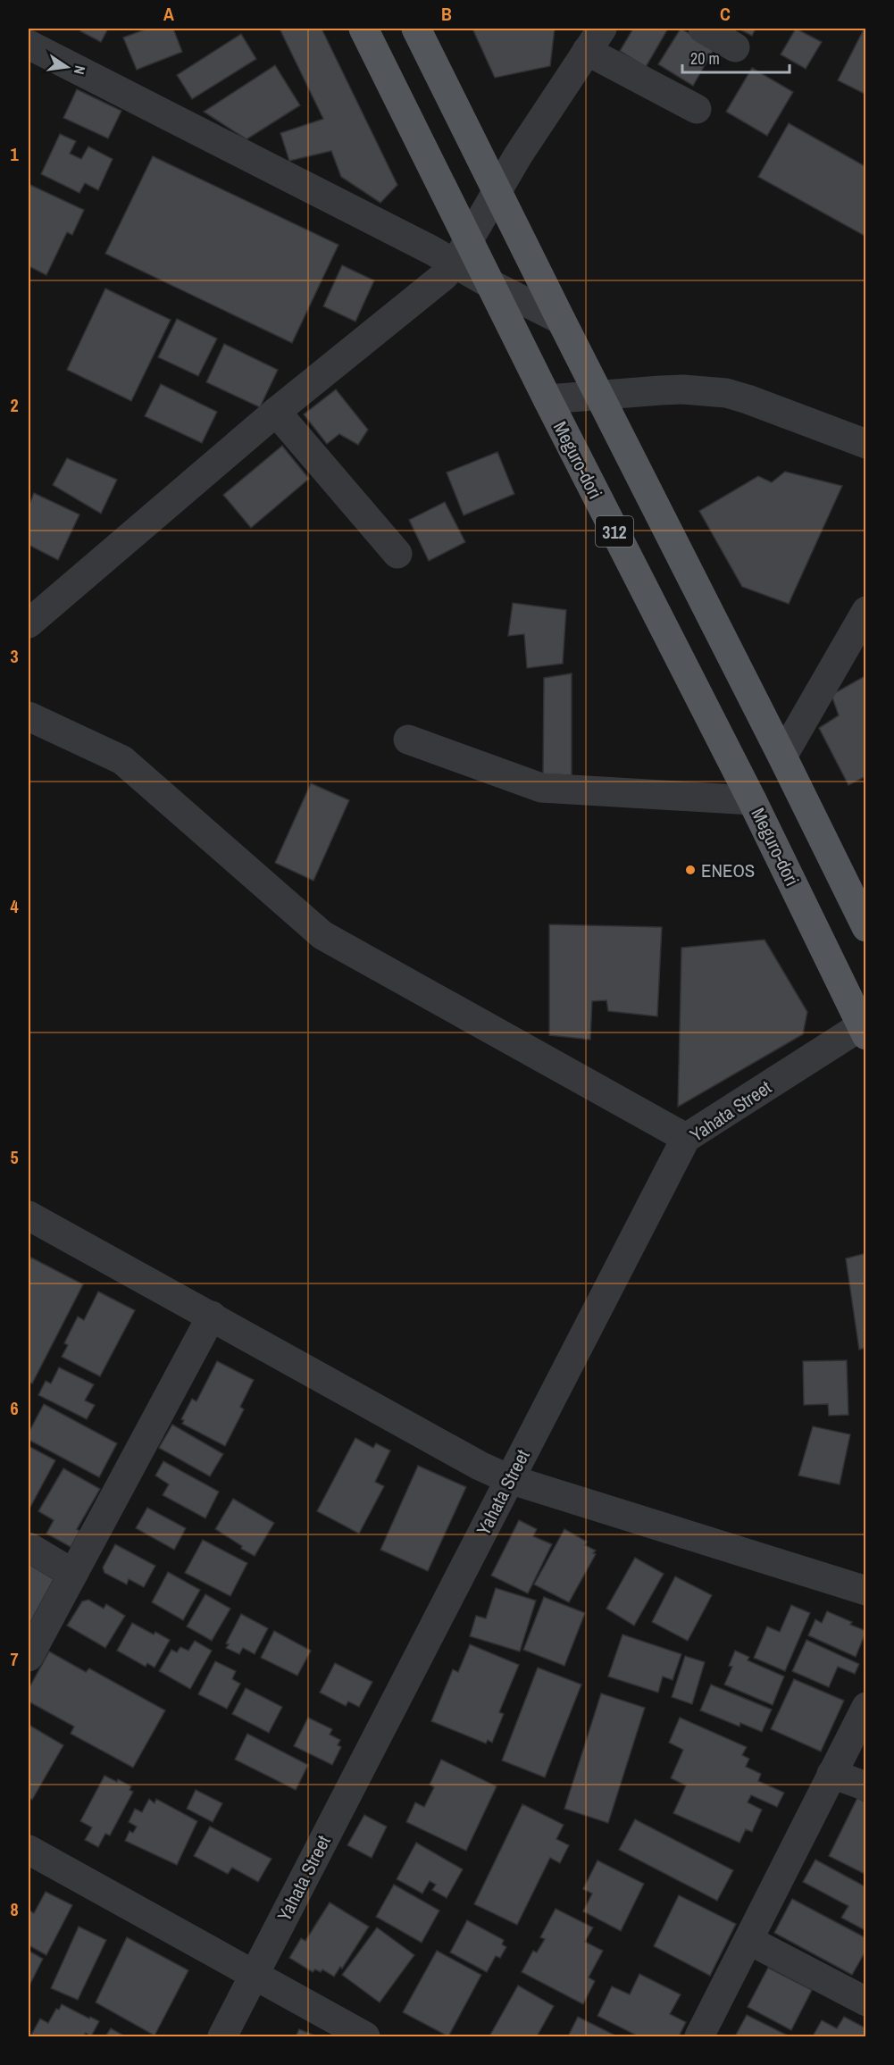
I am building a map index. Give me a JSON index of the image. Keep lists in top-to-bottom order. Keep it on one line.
{"streets":{"main road":["Meguro-dori","312"],"street":["Yahata Street"]},"crossings":[["Meguro-dori","Yahata Street"]],"places":["ENEOS"],"scale_bar":"20 m","north":"right","grid":{"columns":["A","B","C"],"rows":["1","2","3","4","5","6","7","8"]}}
